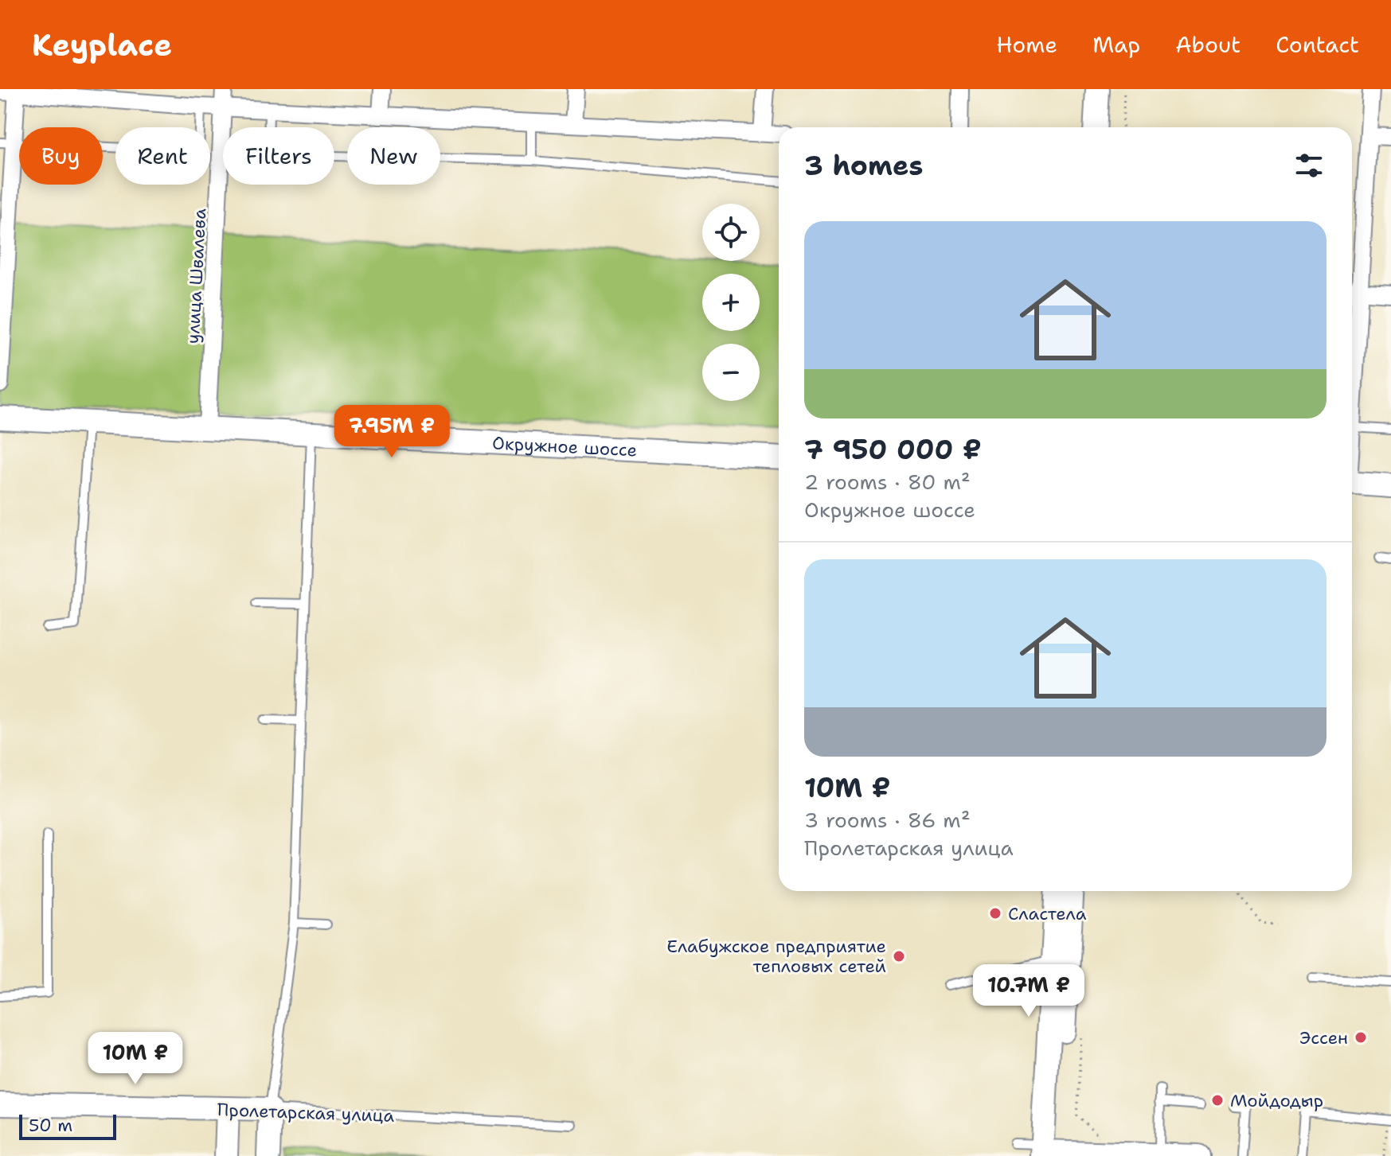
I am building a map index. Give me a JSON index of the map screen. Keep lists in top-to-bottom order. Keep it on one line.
{"streets":{"street":["улица Швалева","Окружное шоссе","Пролетарская улица"]},"crossings":[["улица Швалева","Окружное шоссе"]],"places":["Сластела","Елабужское предприятие тепловых сетей","Эссен","Мойдодыр"],"scale_bar":"50 m","page":{"header":"Keyplace","nav":["Home","Map","About","Contact"],"chip":["Buy","Rent","Filters","New"],"heading":"3 homes","map_buttons":["+","−"],"list":[{"name":"7 950 000 ₽","note":"2 rooms · 80 m² · Окружное шоссе"},{"name":"10M ₽","note":"3 rooms · 86 m² · Пролетарская улица"}],"price":["7.95M ₽","10.7M ₽","10M ₽"],"scale":"50 m"}}
